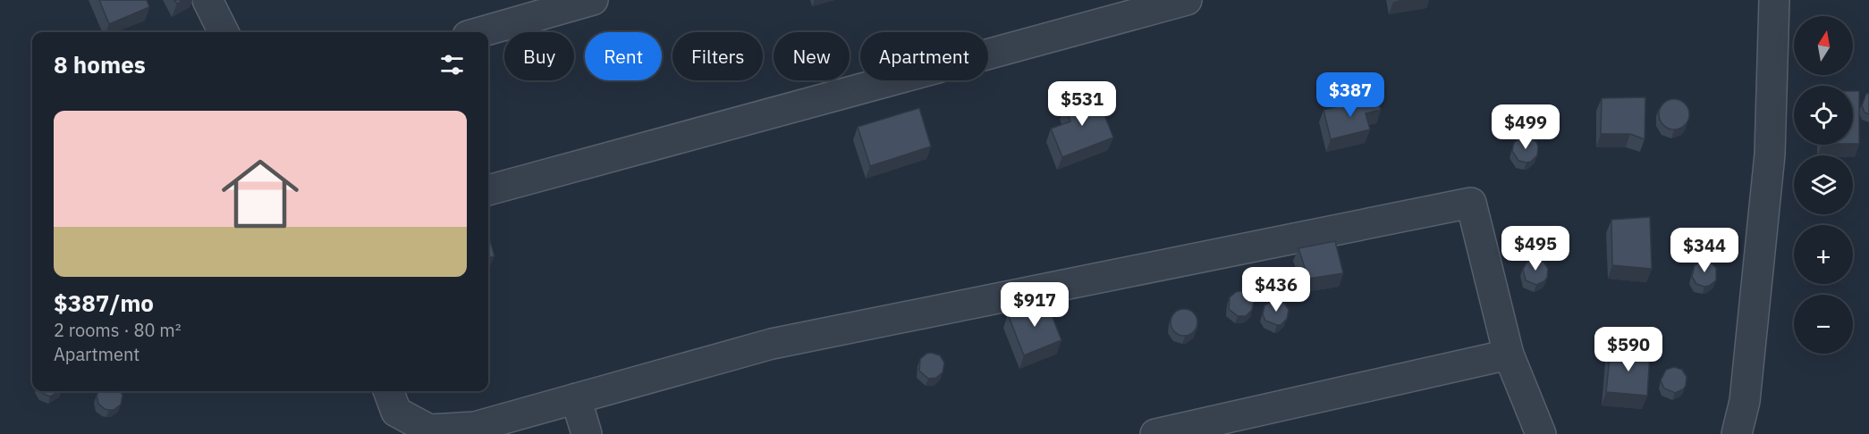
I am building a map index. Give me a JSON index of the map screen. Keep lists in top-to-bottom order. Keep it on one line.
{"north":"top","page":{"map_buttons":["+","−"],"chip":["Buy","Rent","Filters","New","Apartment"],"heading":"8 homes","price":["$387","$531","$499","$495","$344","$436","$917","$590"],"list":[{"name":"$387/mo","note":"2 rooms · 80 m² · Apartment"}]}}
